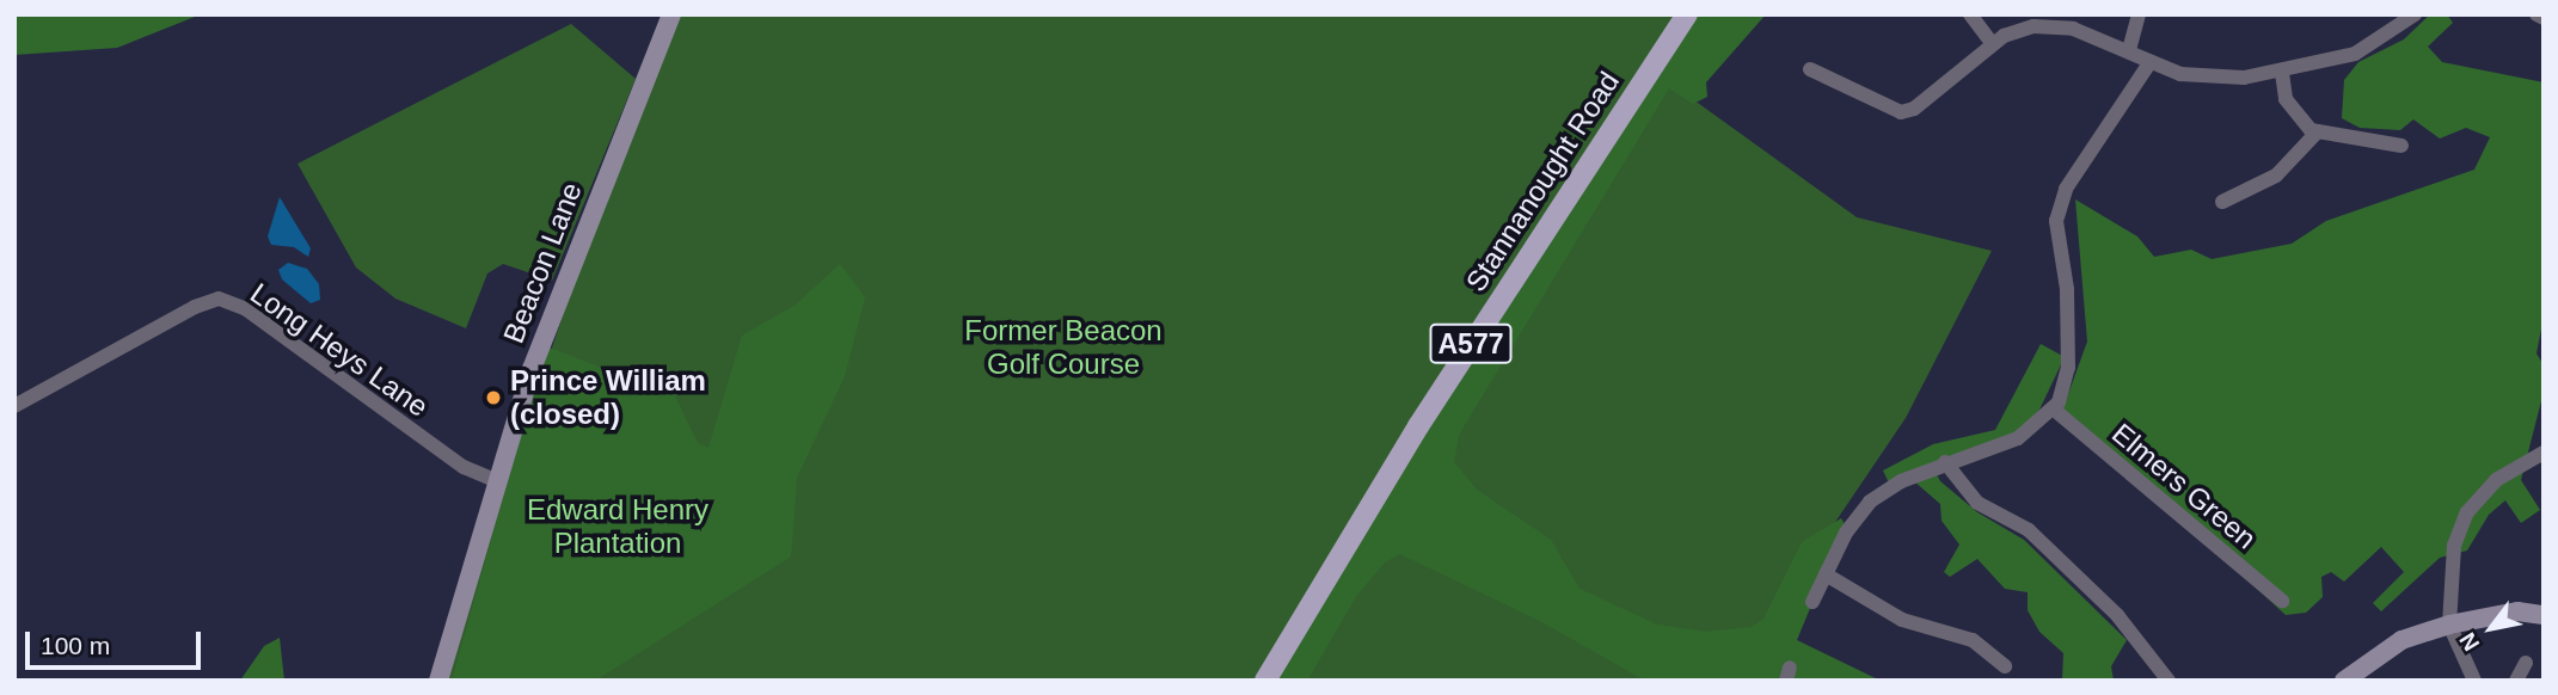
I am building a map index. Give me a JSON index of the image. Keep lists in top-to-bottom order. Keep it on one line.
{"streets":{"main road":["Stannanought Road","A577"],"street":["Beacon Lane","Long Heys Lane","Elmers Green"]},"crossings":[["Beacon Lane","Long Heys Lane"]],"parks":["Former Beacon Golf Course","Edward Henry Plantation"],"places":["Prince William (closed)"],"scale_bar":"100 m","north":"bottom left"}
